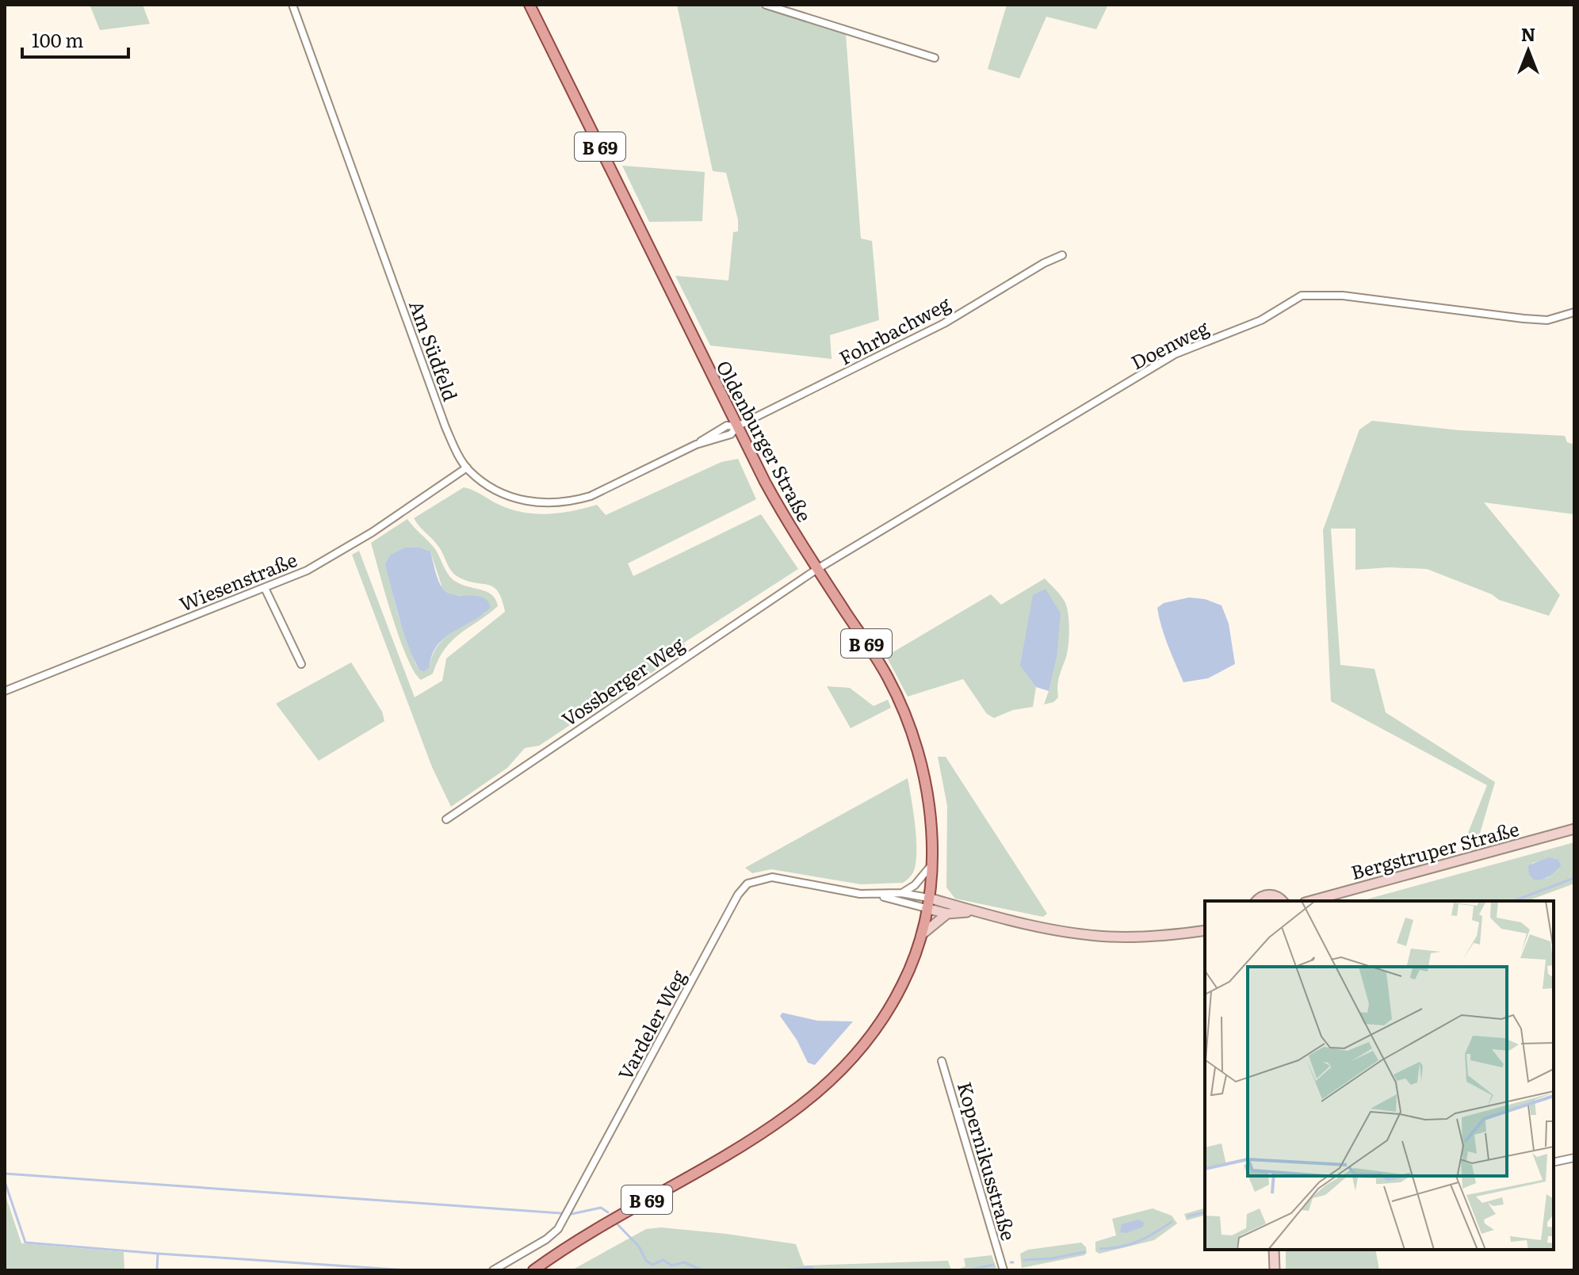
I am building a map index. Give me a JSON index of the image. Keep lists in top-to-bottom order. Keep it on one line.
{"streets":{"main road":["B 69","Oldenburger Straße","Bergstruper Straße"],"street":["Fohrbachweg","Doenweg","Am Südfeld","Wiesenstraße","Vossberger Weg","Vardeler Weg","Kopernikusstraße"]},"crossings":[["B 69","Oldenburger Straße"],["B 69","Vardeler Weg"],["Fohrbachweg","Am Südfeld"],["Fohrbachweg","Oldenburger Straße"],["Doenweg","Oldenburger Straße"],["Doenweg","Vossberger Weg"],["Am Südfeld","Oldenburger Straße"],["Am Südfeld","Wiesenstraße"],["Oldenburger Straße","Vossberger Weg"],["Oldenburger Straße","Vardeler Weg"]],"scale_bar":"100 m","north":"top"}
